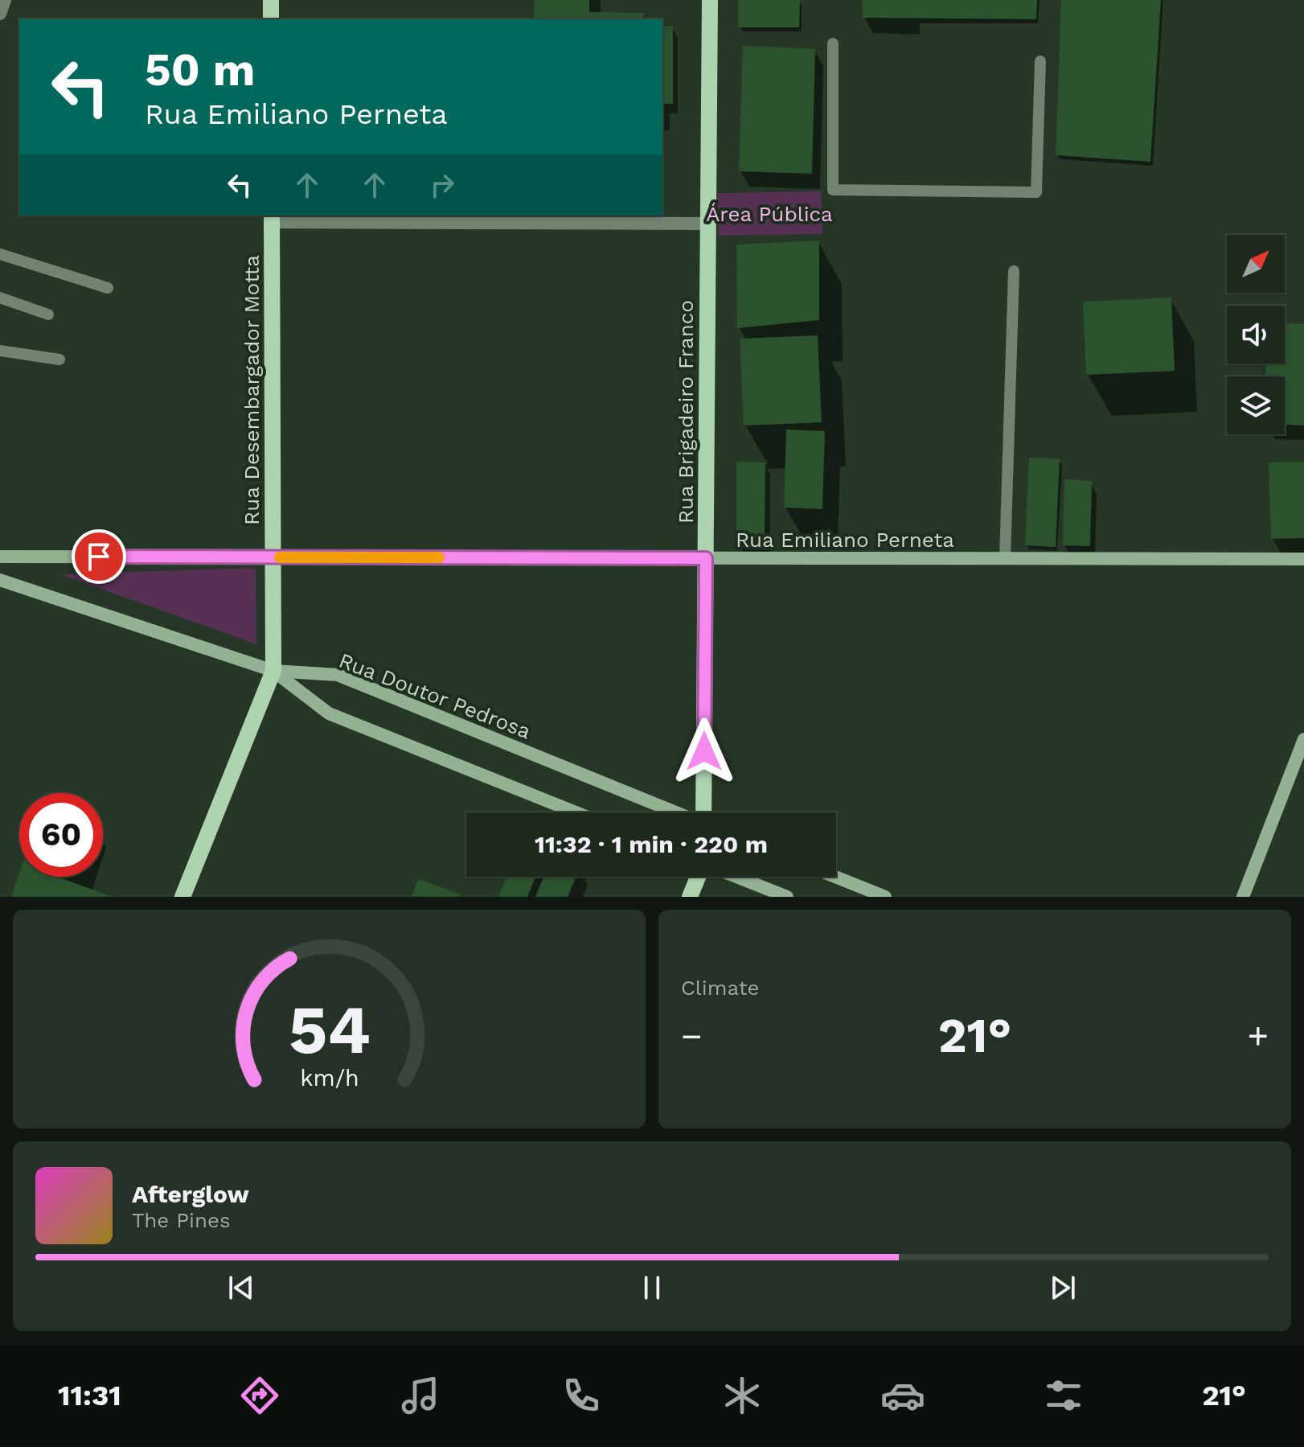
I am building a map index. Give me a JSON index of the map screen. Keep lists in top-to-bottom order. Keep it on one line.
{"streets":{"main road":["Rua Desembargador Motta","Rua Brigadeiro Franco","Rua Emiliano Perneta","Rua Doutor Pedrosa"]},"crossings":[["Rua Desembargador Motta","Rua Emiliano Perneta"],["Rua Desembargador Motta","Rua Doutor Pedrosa"],["Rua Brigadeiro Franco","Rua Emiliano Perneta"]],"parks":["Área Pública"],"north":"top right","page":{"turn":["50 m","Rua Emiliano Perneta"],"limit":"60","trip":"11:32 · 1 min · 220 m","tile":"Climate","heat":["−","21°","+"],"song":["Afterglow","The Pines"],"tabs":["11:31","21°"],"gauge":["54","km/h"]}}
